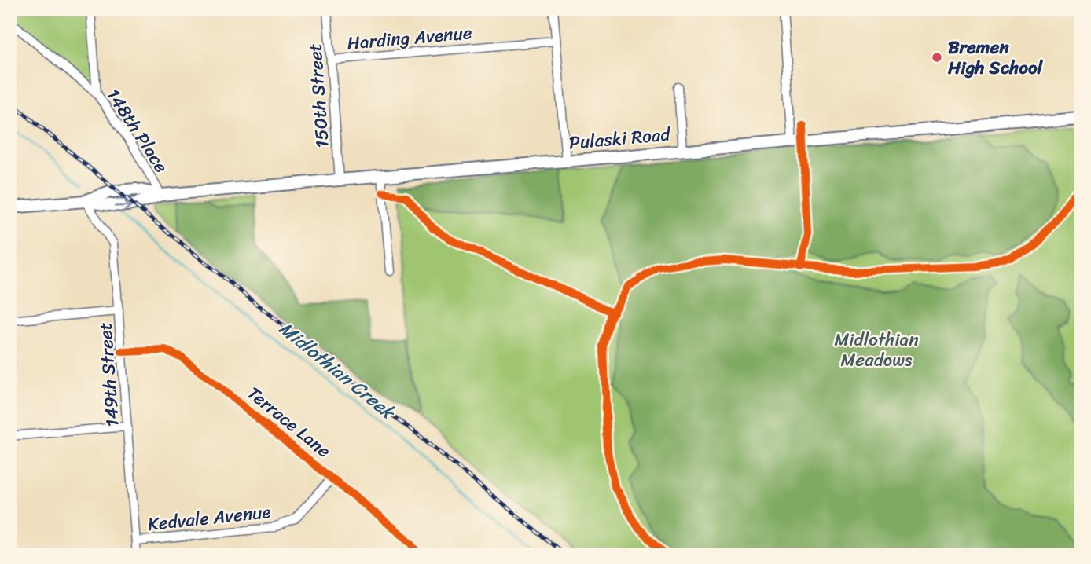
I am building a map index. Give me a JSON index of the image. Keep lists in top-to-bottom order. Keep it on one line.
{"streets":{"main road":["Pulaski Road"],"street":["Harding Avenue","150th Street","148th Place","149th Street","Terrace Lane","Kedvale Avenue"]},"crossings":[["Harding Avenue","150th Street"],["150th Street","Pulaski Road"],["148th Place","Pulaski Road"],["Pulaski Road","149th Street"],["149th Street","Terrace Lane"],["149th Street","Kedvale Avenue"],["Terrace Lane","Kedvale Avenue"]],"water":["Midlothian Creek"],"parks":["Midlothian Meadows"],"places":["Bremen High School"]}
